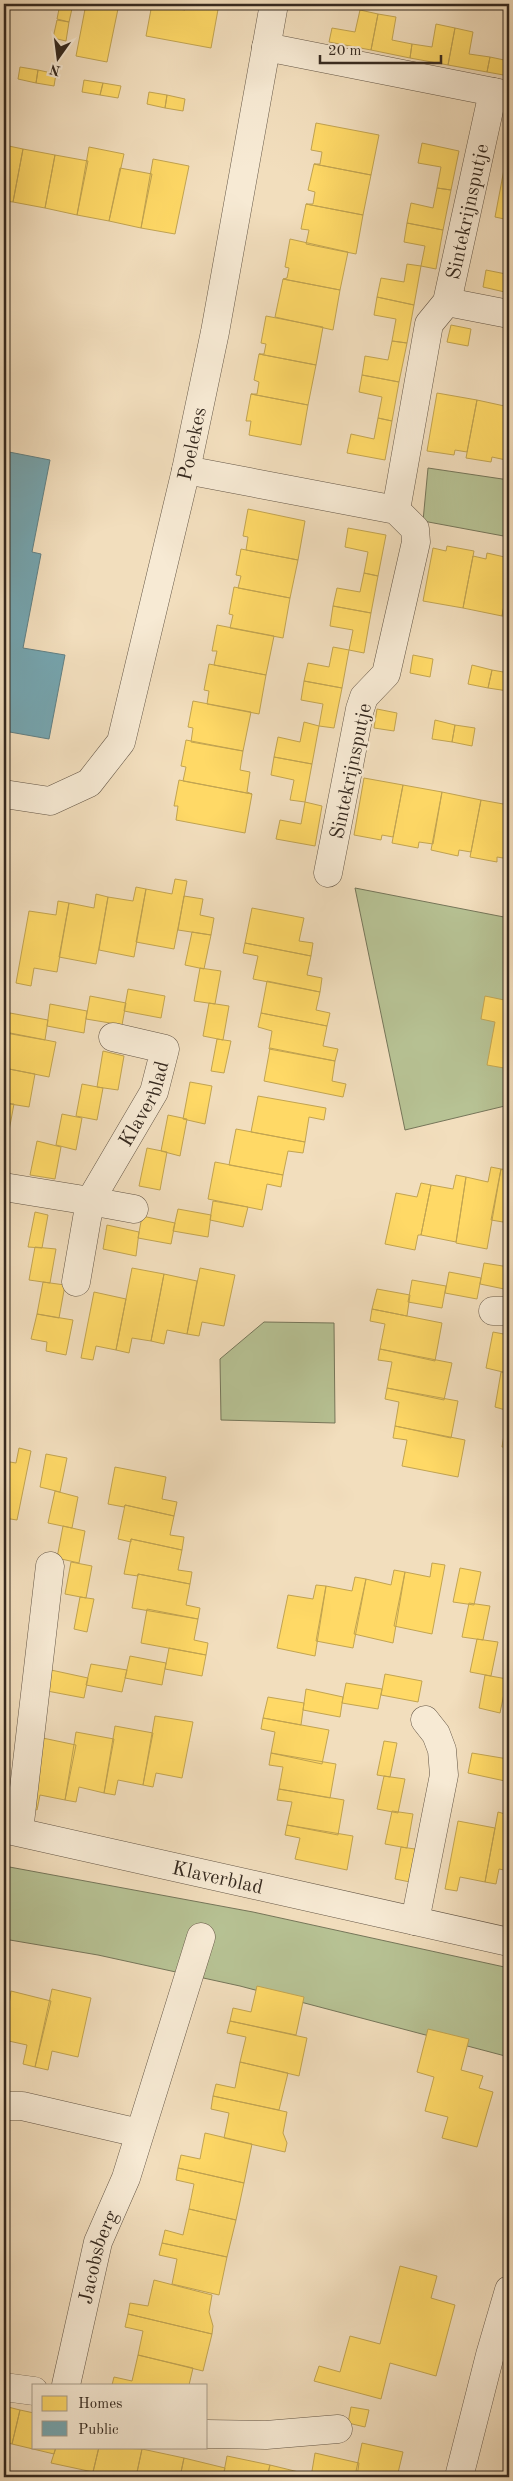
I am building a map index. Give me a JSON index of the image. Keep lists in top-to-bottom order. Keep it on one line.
{"streets":{"street":["Sintekrijnsputje","Poelekes","Klaverblad","Jacobsberg"]},"crossings":[["Sintekrijnsputje","Poelekes"]],"legend":["Homes","Public"],"scale_bar":"20 m","north":"bottom"}
